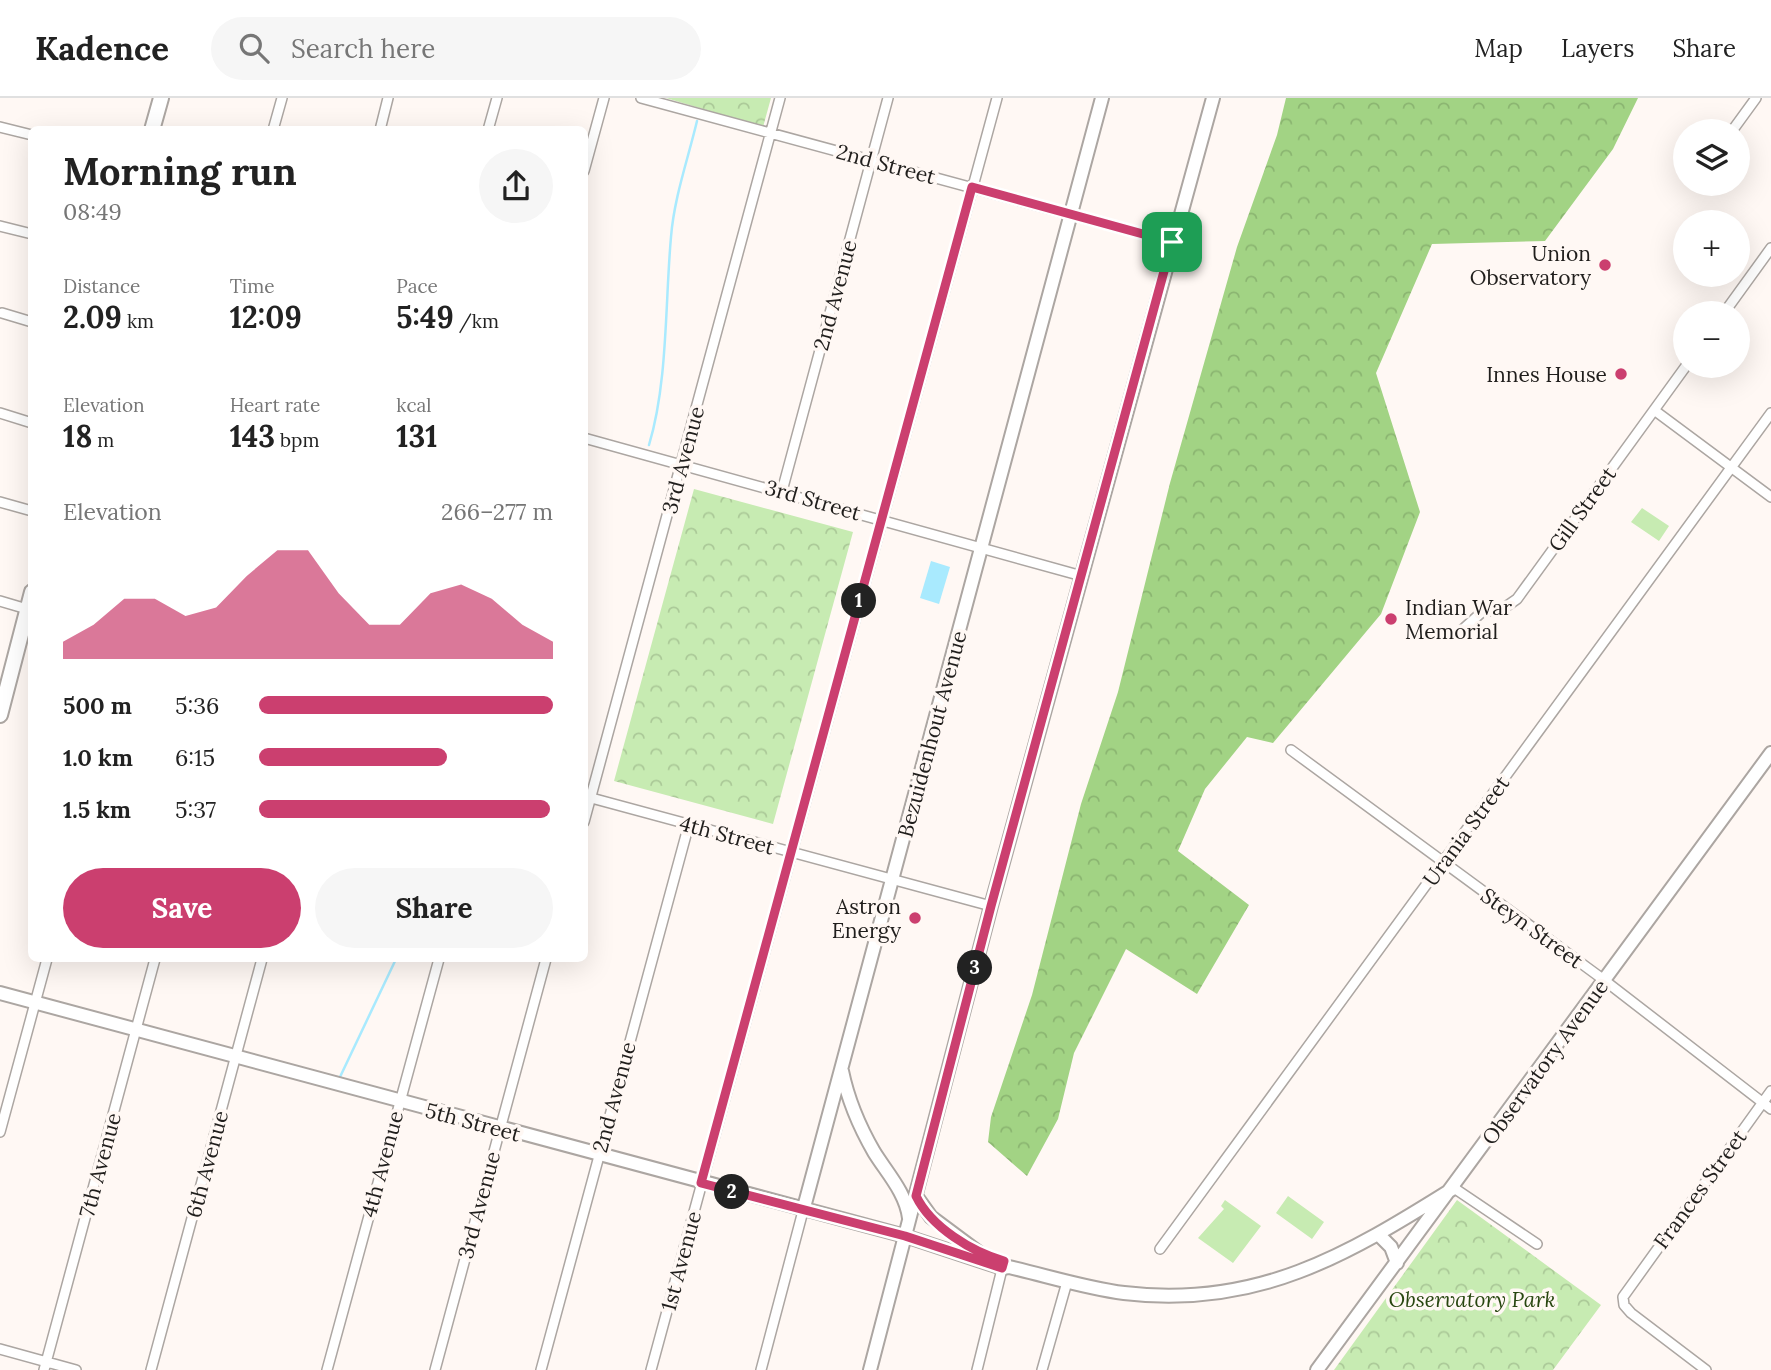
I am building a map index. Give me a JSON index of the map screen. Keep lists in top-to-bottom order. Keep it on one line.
{"streets":{"street":["2nd Street","2nd Avenue","3rd Avenue","3rd Street","Gill Street","Bezuidenhout Avenue","Urania Street","4th Street","Steyn Street","Observatory Avenue","5th Street","6th Avenue","4th Avenue","7th Avenue","Frances Street","1st Avenue"]},"crossings":[["2nd Street","2nd Avenue"],["2nd Street","3rd Avenue"],["2nd Street","Bezuidenhout Avenue"],["2nd Street","1st Avenue"],["2nd Avenue","3rd Street"],["2nd Avenue","4th Street"],["2nd Avenue","5th Street"],["3rd Avenue","3rd Street"],["3rd Avenue","4th Street"],["3rd Avenue","5th Street"],["3rd Street","Bezuidenhout Avenue"],["3rd Street","1st Avenue"],["Bezuidenhout Avenue","4th Street"],["Bezuidenhout Avenue","5th Street"],["Urania Street","Steyn Street"],["4th Street","1st Avenue"],["Steyn Street","Observatory Avenue"],["Steyn Street","Frances Street"],["5th Street","6th Avenue"],["5th Street","4th Avenue"],["5th Street","7th Avenue"],["5th Street","1st Avenue"]],"parks":["Observatory Park"],"places":["Union Observatory","Innes House","Indian War Memorial","Astron Energy"],"page":{"header":"Kadence","search":"Search here","nav":["Map","Layers","Share"],"map_buttons":["+","−"],"heading":["Morning run","08:49"],"stats":[["Distance","2.09 km"],["Time","12:09"],["Pace","5:49 /km"],["Elevation","18 m"],["Heart rate","143 bpm"],["kcal","131"]],"chart":["Elevation","266–277 m"],"pins":["1","3","2"],"list":[{"name":"500 m","note":"5:36"},{"name":"1.0 km","note":"6:15"},{"name":"1.5 km","note":"5:37"}],"buttons":["Save","Share"]}}
